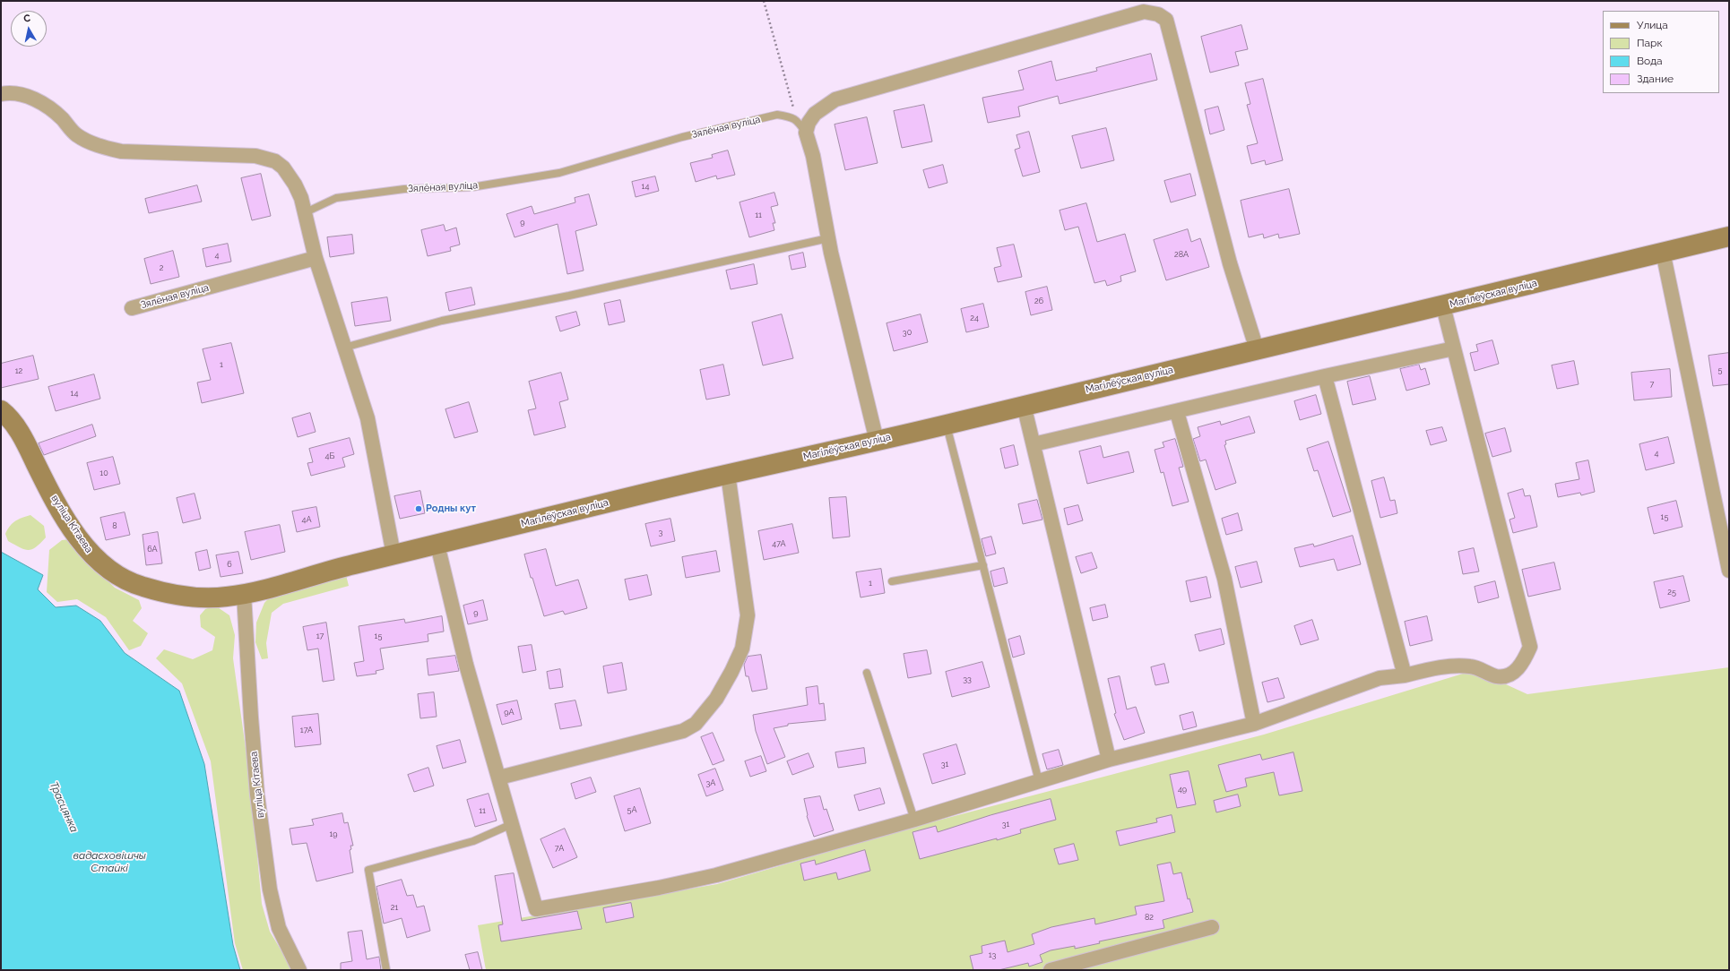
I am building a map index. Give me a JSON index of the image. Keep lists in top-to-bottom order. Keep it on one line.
{"streets":{"main road":["Магілёўская вуліца","вуліца Кітаева"],"street":["Зялёная вуліца"]},"crossings":[["Магілёўская вуліца","вуліца Кітаева"]],"water":["Трасцянка","вадасховішчы Стайкі"],"places":["Родны кут"],"house_numbers":["14","11","9","28А","4","2","26","24","30","1","5","12","7","14","4","4Б","10","15","4А","8","3","47А","6А","6","1","25","9","17","15","33","9А","17А","31","3А","49","5А","11","31","19","7А","21","82","13"],"legend":["Улица","Парк","Вода","Здание"],"north":"top"}
